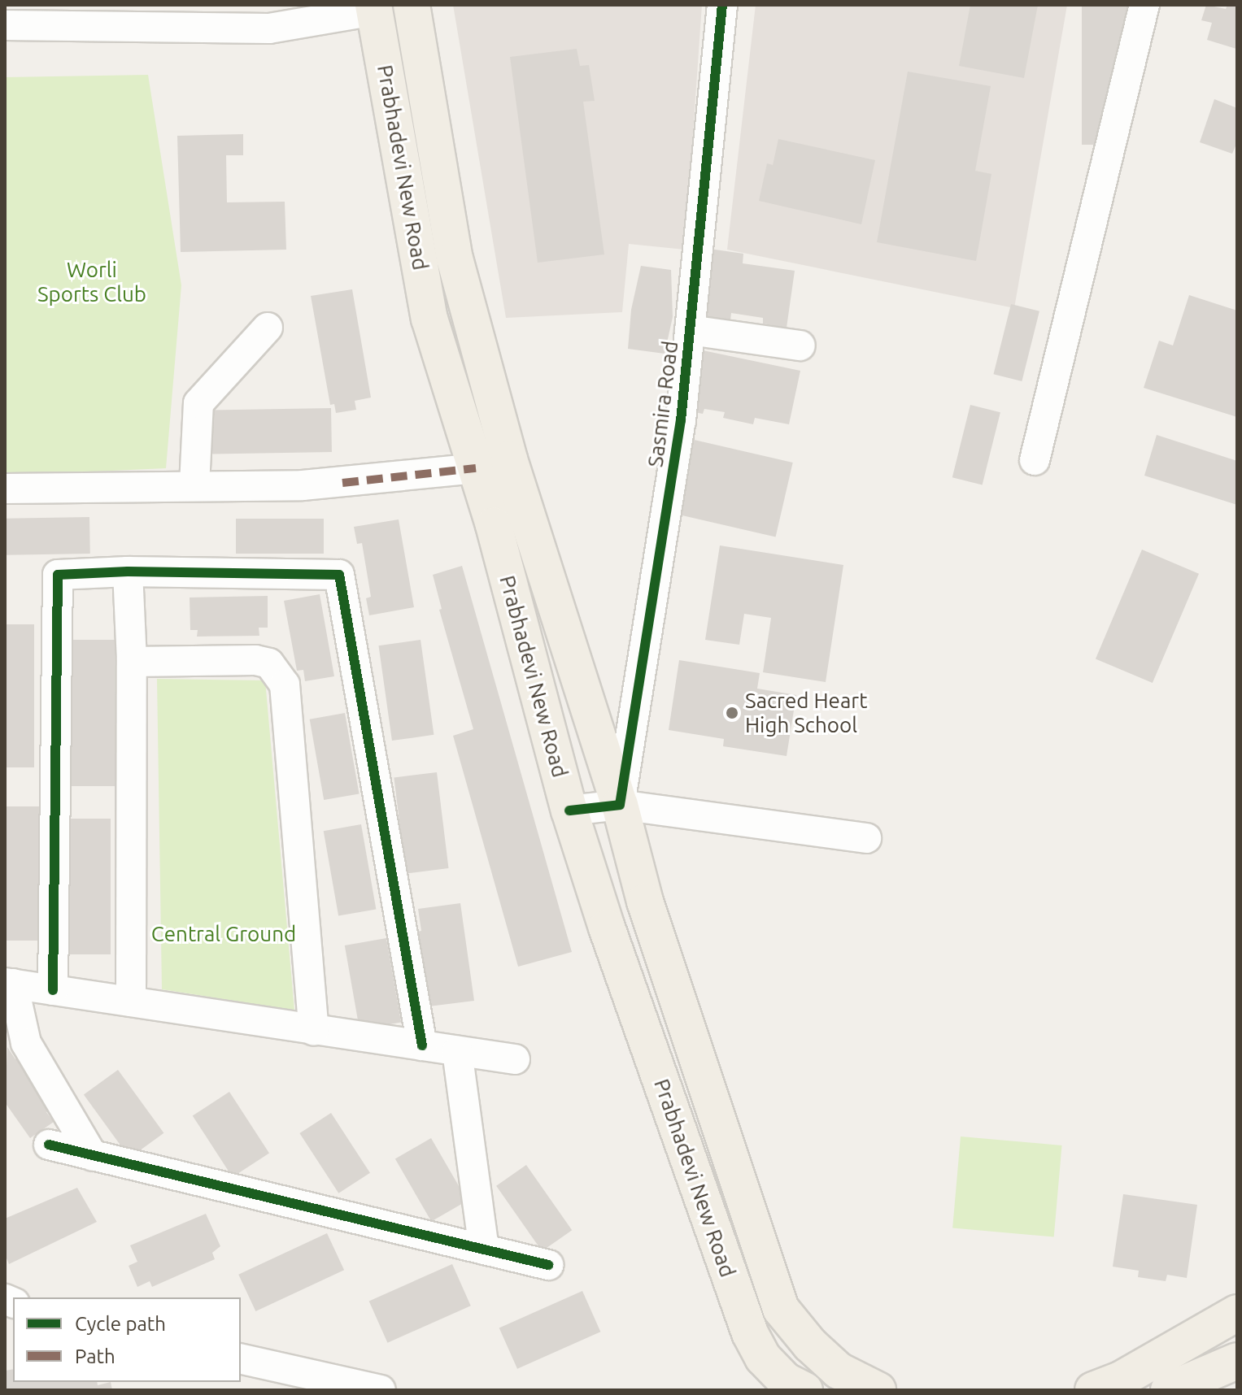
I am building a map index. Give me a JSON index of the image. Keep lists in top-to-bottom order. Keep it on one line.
{"streets":{"main road":["Prabhadevi New Road"],"street":["Sasmira Road"]},"crossings":[["Prabhadevi New Road","Sasmira Road"]],"parks":["Worli Sports Club","Central Ground"],"places":["Sacred Heart High School"],"legend":["Cycle path","Path"]}
